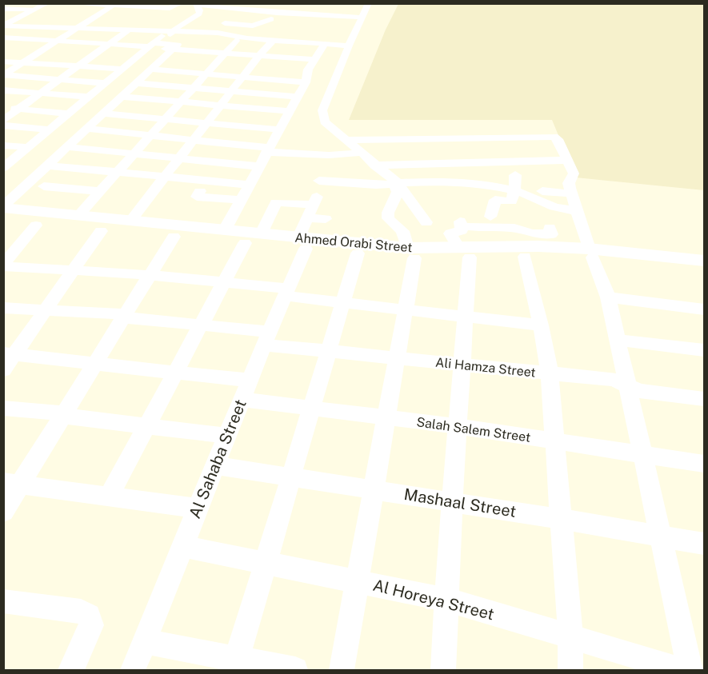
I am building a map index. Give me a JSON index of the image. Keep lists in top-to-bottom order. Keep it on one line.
{"streets":{"street":["Ahmed Orabi Street","Ali Hamza Street","Salah Salem Street","Al Sahaba Street","Mashaal Street","Al Horeya Street"]},"crossings":[["Ahmed Orabi Street","Al Sahaba Street"],["Ali Hamza Street","Al Sahaba Street"],["Salah Salem Street","Al Sahaba Street"],["Al Sahaba Street","Mashaal Street"],["Al Sahaba Street","Al Horeya Street"]]}
